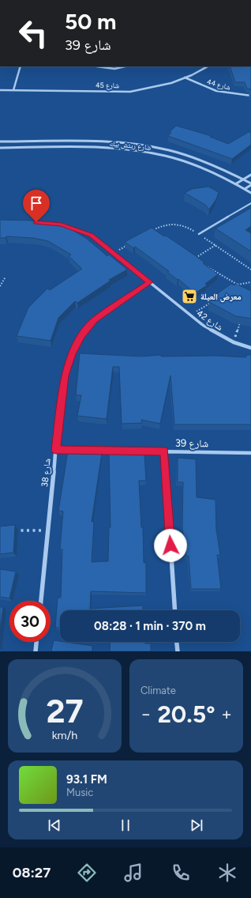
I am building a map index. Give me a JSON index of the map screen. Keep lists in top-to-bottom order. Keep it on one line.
{"streets":{"street":["شارع 44","شارع 45","شارع ريتش بيك","شارع 42","شارع 39","شارع 38"]},"crossings":[["شارع 44","شارع 45"],["شارع 42","شارع 38"],["شارع 39","شارع 38"]],"places":{"supermarket":["معرض العيلة"]},"page":{"turn":["50 m","شارع 39"],"limit":"30","trip":"08:28 · 1 min · 370 m","tile":"Climate","heat":["−","20.5°","+"],"song":["93.1 FM","Music"],"tabs":"08:27","gauge":["27","km/h"]}}
